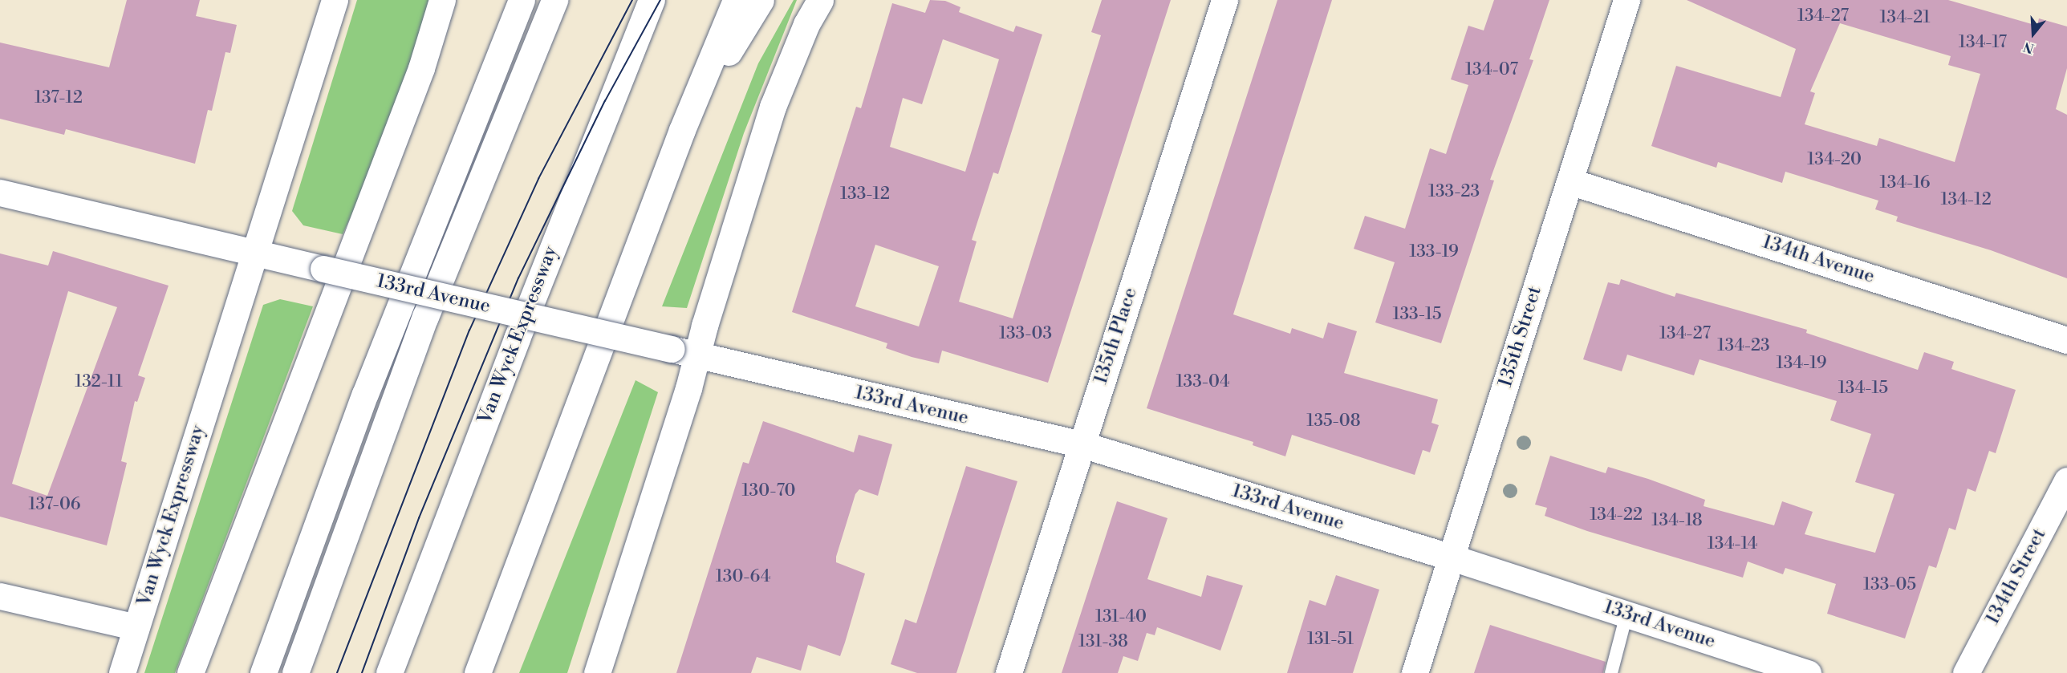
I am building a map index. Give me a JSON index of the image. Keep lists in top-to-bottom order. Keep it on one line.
{"streets":{"main road":["134th Avenue","133rd Avenue","Van Wyck Expressway","135th Place","135th Street","134th Street"]},"crossings":[["134th Avenue","135th Street"],["133rd Avenue","Van Wyck Expressway"],["133rd Avenue","135th Place"],["133rd Avenue","135th Street"]],"house_numbers":["134-27","134-21","134-17","134-07","137-12","134-20","134-16","133-23","133-12","134-12","133-19","133-15","133-03","134-27","134-23","134-19","132-11","133-04","134-15","135-08","130-70","137-06","134-22","134-18","134-14","130-64","133-05","131-40","131-51","131-38"],"north":"bottom"}
